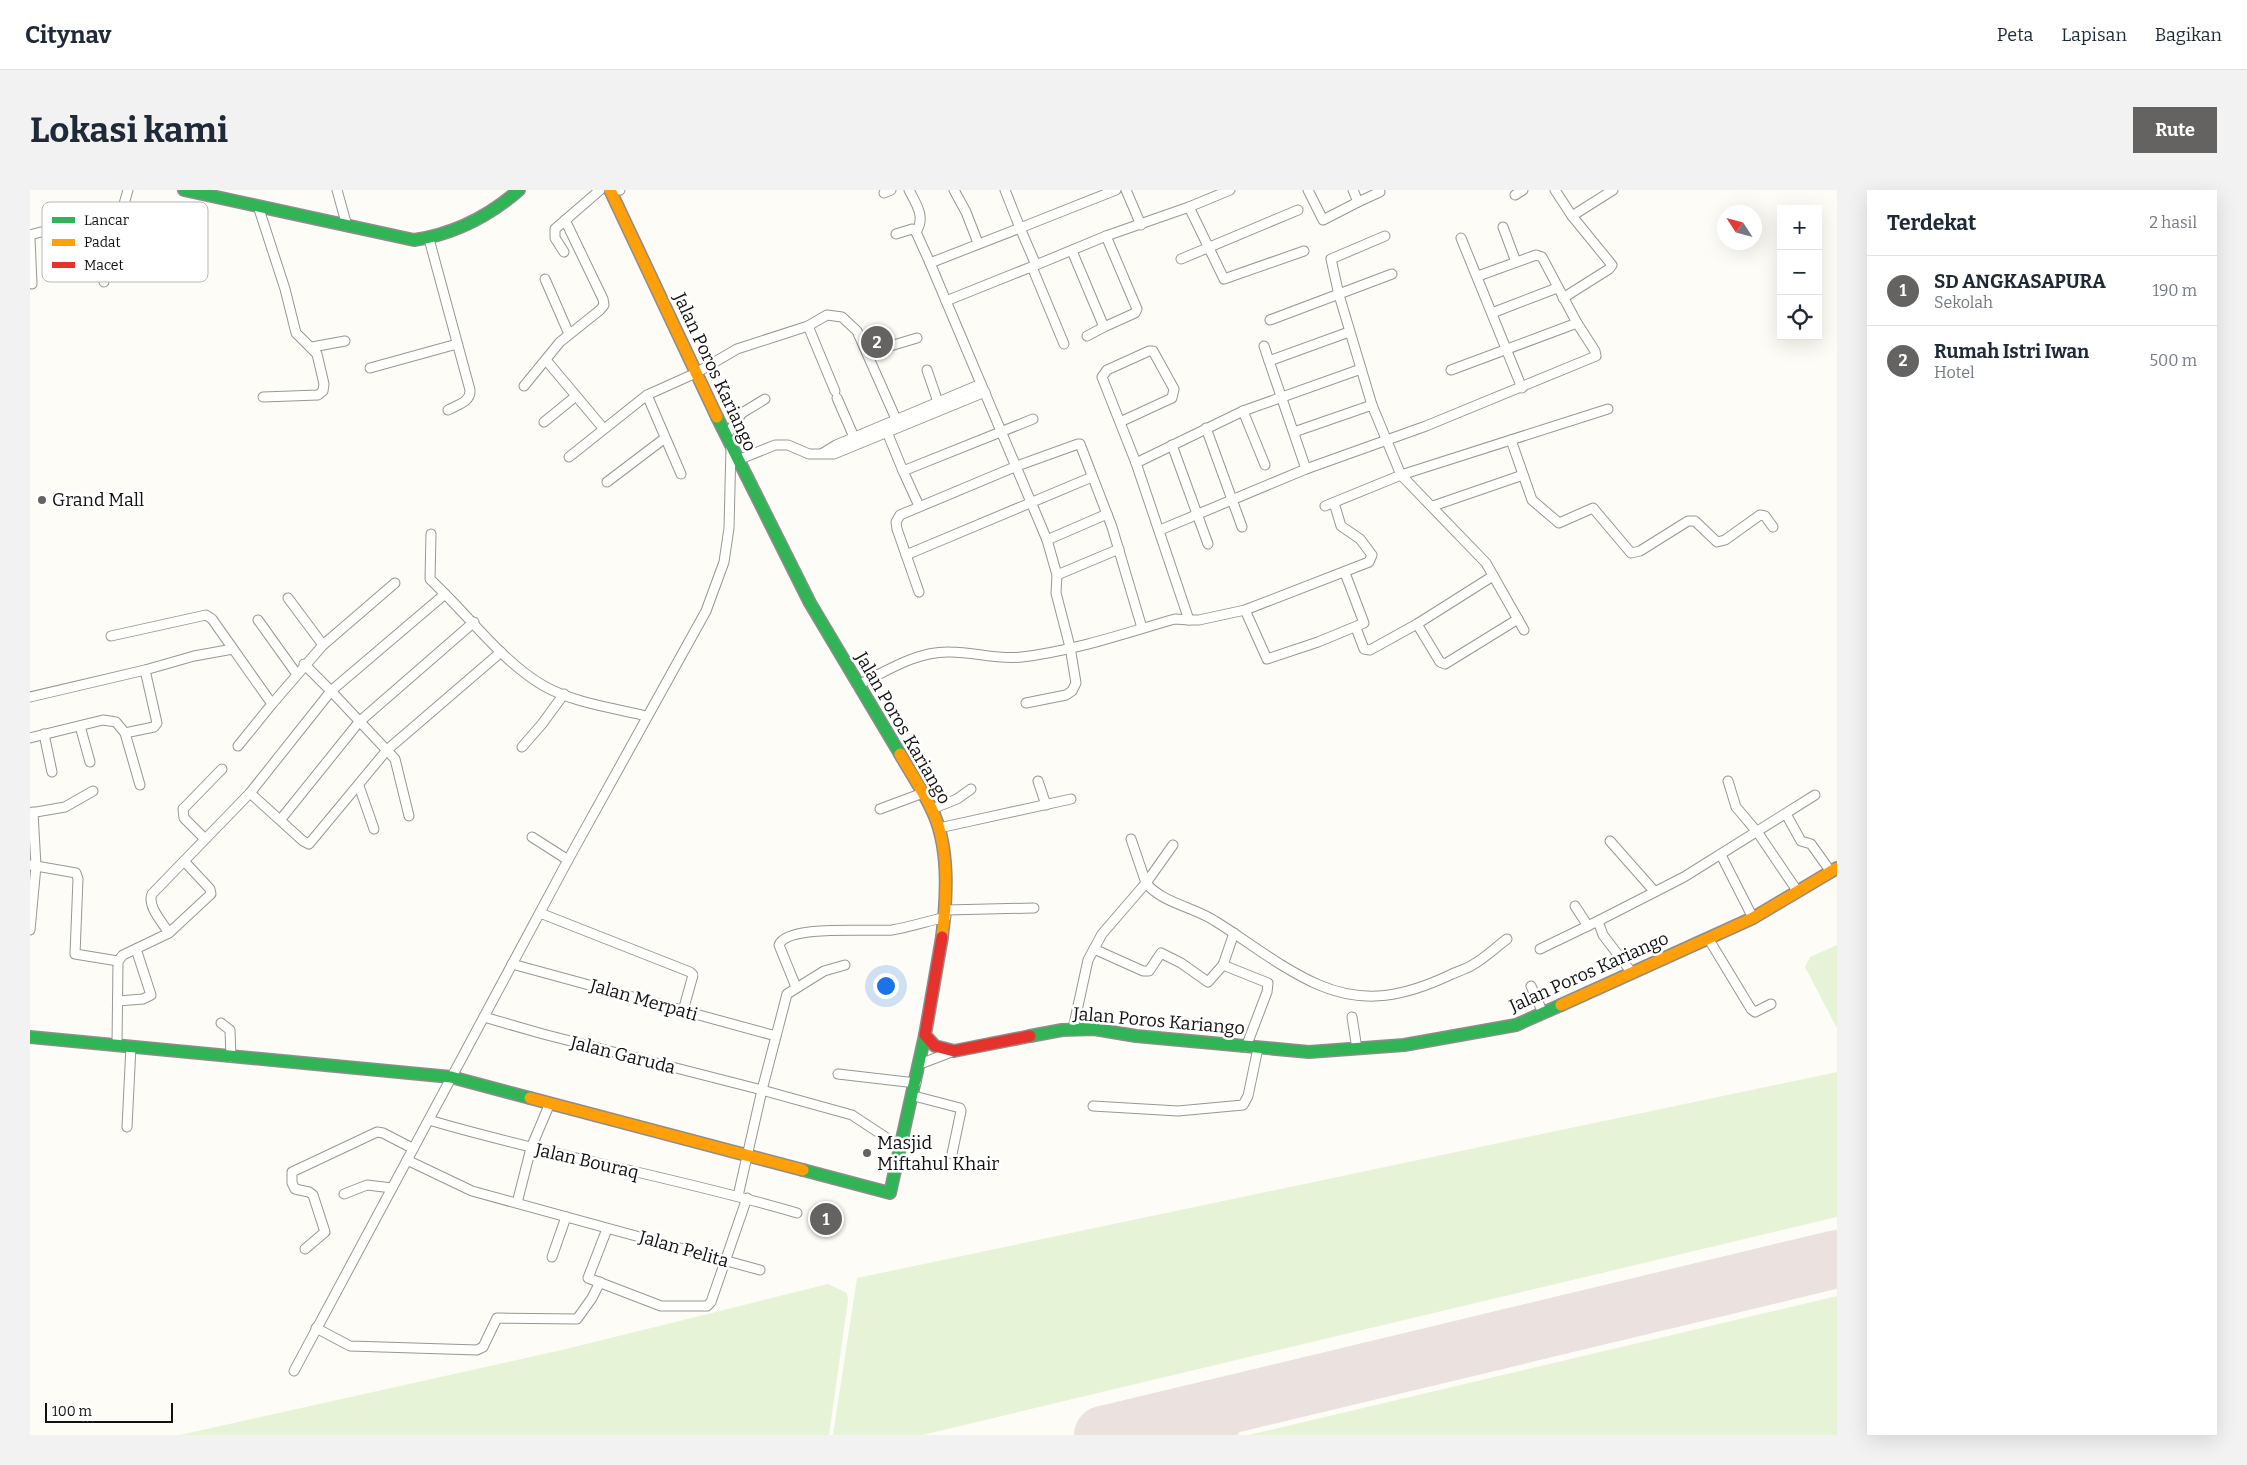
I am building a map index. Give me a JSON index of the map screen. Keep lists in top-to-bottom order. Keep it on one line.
{"streets":{"main road":["Jalan Poros Kariango"],"street":["Jalan Merpati","Jalan Garuda","Jalan Bouraq","Jalan Pelita"]},"crossings":[["Jalan Poros Kariango","Jalan Garuda"]],"places":["Grand Mall","Masjid Miftahul Khair"],"legend":["Lancar","Padat","Macet"],"scale_bar":"100 m","north":"top left","page":{"header":"Citynav","nav":["Peta","Lapisan","Bagikan"],"buttons":"Rute","title":"Lokasi kami","heading":["Terdekat","2 hasil"],"map_buttons":["+","−"],"list":[{"mark":"1","name":"SD ANGKASAPURA","note":"Sekolah","value":"190 m"},{"mark":"2","name":"Rumah Istri Iwan","note":"Hotel","value":"500 m"}],"pins":["2","1"],"scale":"100 m"}}
